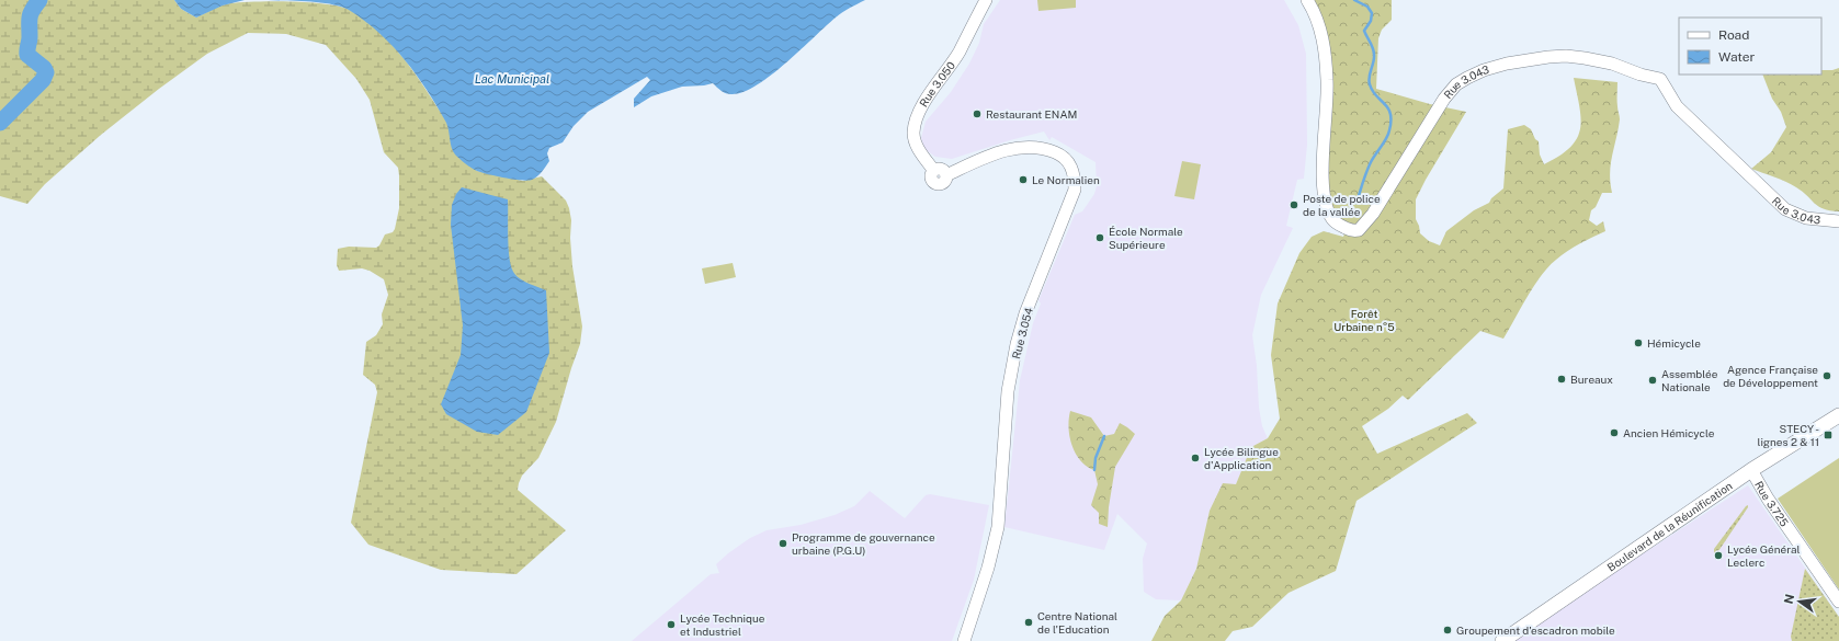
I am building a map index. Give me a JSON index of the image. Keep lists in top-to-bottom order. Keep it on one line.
{"streets":{"main road":["Boulevard de la Réunification"],"street":["Rue 3.050","Rue 3.043","Rue 3.054","Rue 3.725"]},"crossings":[["Rue 3.050","Rue 3.054"],["Rue 3.725","Boulevard de la Réunification"]],"water":["Lac Municipal"],"parks":["Forêt Urbaine n°5"],"places":{"other":["Restaurant ENAM","Le Normalien","Poste de police de la vallée","École Normale Supérieure","Hémicycle","Agence Française de Développement","Bureaux","Assemblée Nationale","Ancien Hémicycle","Lycée Bilingue d'Application","Programme de gouvernance urbaine (P.G.U)","Lycée Général Leclerc","Centre National de l'Education","Lycée Technique et Industriel","Groupement d'escadron mobile"],"transit":["STECY - lignes 2 & 11"]},"legend":["Road","Water"],"north":"left"}
